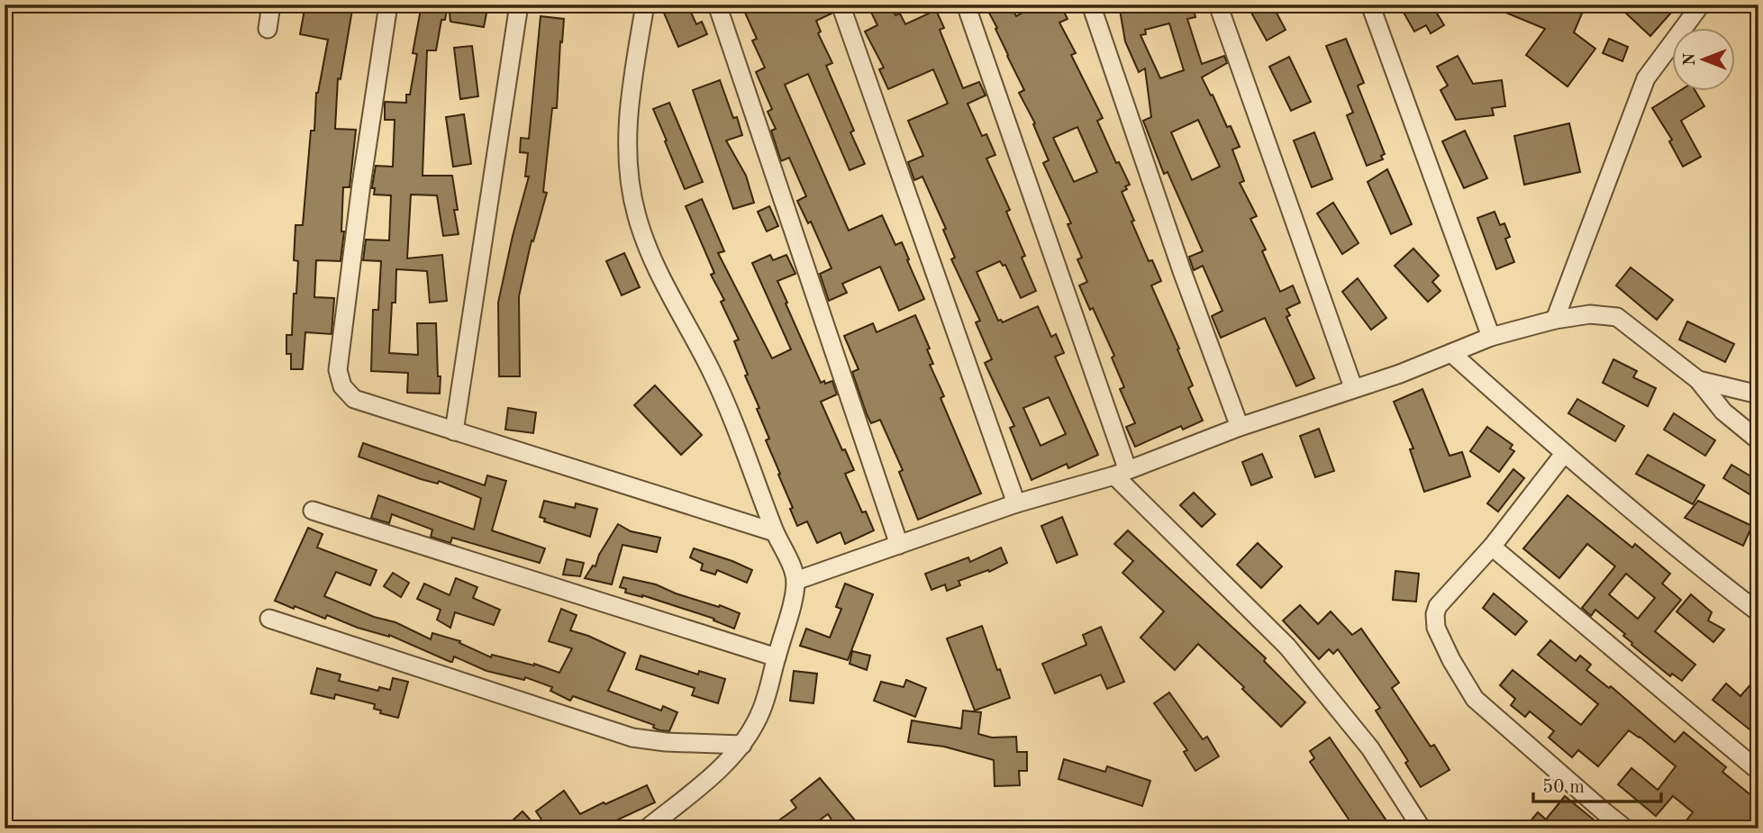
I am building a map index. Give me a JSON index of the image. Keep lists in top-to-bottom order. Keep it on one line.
{"scale_bar":"50 m","north":"left"}
